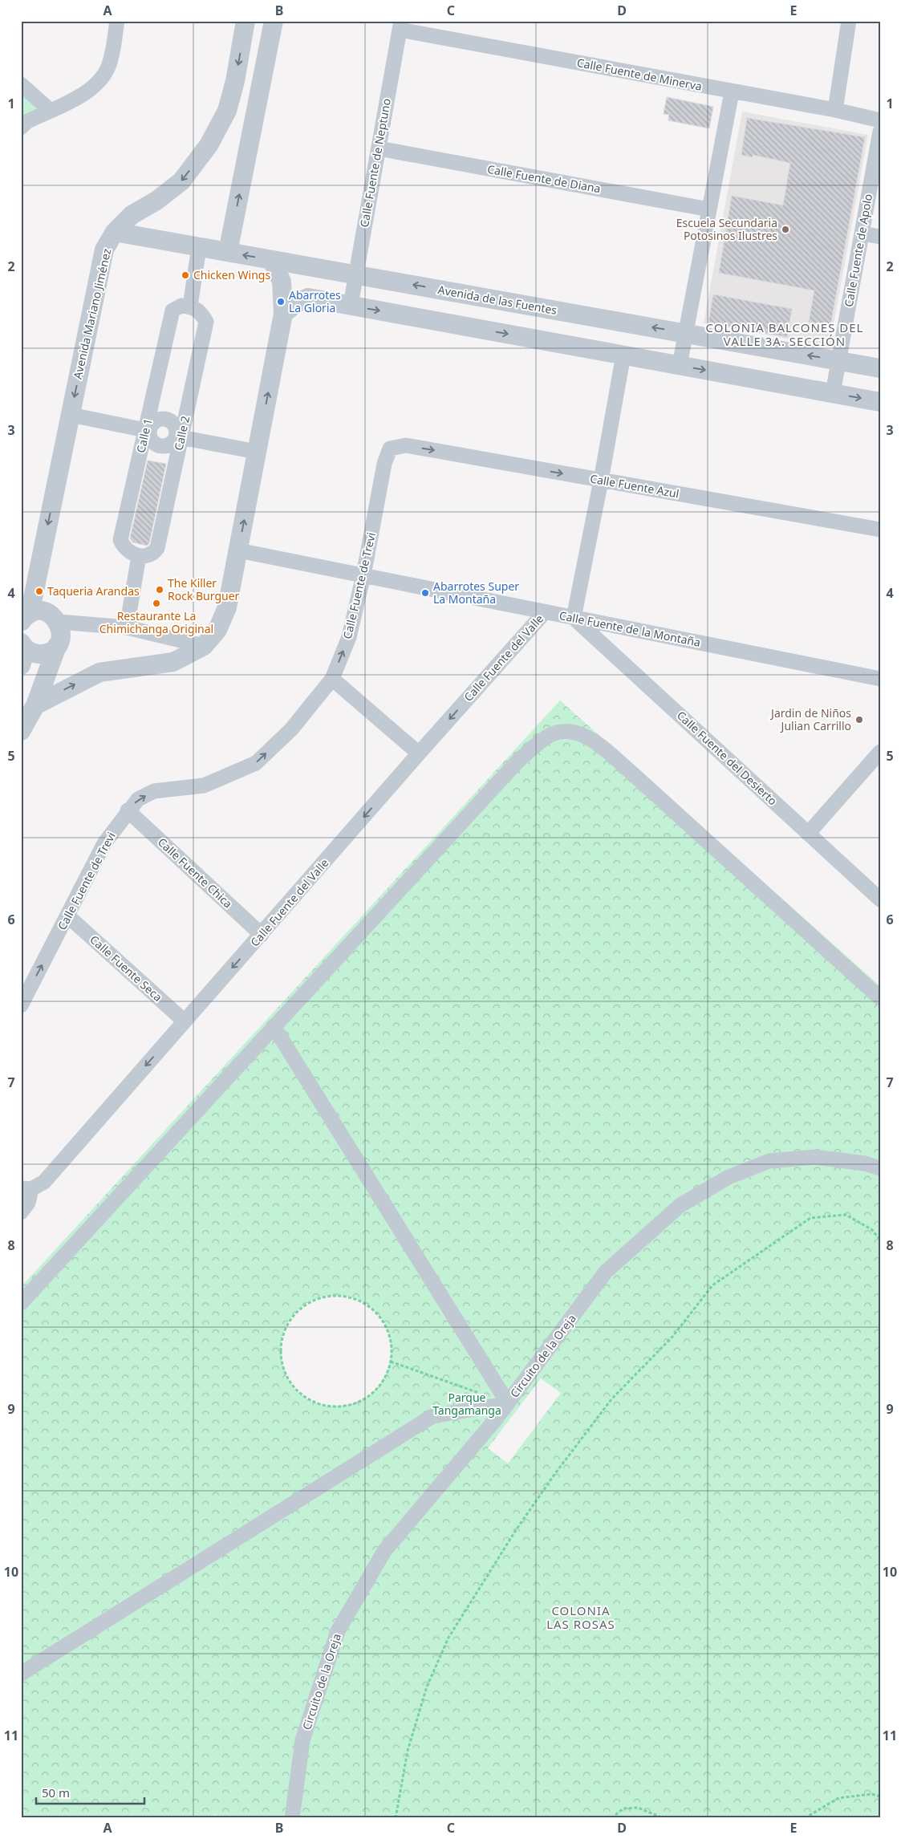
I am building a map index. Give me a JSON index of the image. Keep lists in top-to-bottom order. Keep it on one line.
{"streets":{"street":["Calle Fuente de Minerva","Calle Fuente de Neptuno","Calle Fuente de Diana","Calle Fuente de Apolo","Avenida de las Fuentes","Avenida Mariano Jiménez","Calle 2","Calle 1","Calle Fuente Azul","Calle Fuente de Trevi","Calle Fuente de la Montaña","Calle Fuente del Valle","Calle Fuente del Desierto","Calle Fuente Chica","Calle Fuente Seca","Circuito de la Oreja"]},"crossings":[["Calle Fuente de Minerva","Calle Fuente de Neptuno"],["Calle Fuente de Neptuno","Calle Fuente de Diana"],["Calle Fuente de Neptuno","Avenida de las Fuentes"],["Calle Fuente de Apolo","Avenida de las Fuentes"],["Avenida de las Fuentes","Avenida Mariano Jiménez"],["Calle 2","Calle 1"],["Calle Fuente Azul","Calle Fuente de Trevi"],["Calle Fuente de Trevi","Calle Fuente de la Montaña"],["Calle Fuente de Trevi","Calle Fuente Chica"],["Calle Fuente de Trevi","Calle Fuente Seca"],["Calle Fuente de la Montaña","Calle Fuente del Valle"],["Calle Fuente de la Montaña","Calle Fuente del Desierto"],["Calle Fuente del Valle","Calle Fuente Chica"],["Calle Fuente del Valle","Calle Fuente Seca"]],"one_way":["Calle Fuente de Trevi"],"districts":["COLONIA BALCONES DEL VALLE 3A. SECCIÓN","COLONIA LAS ROSAS"],"parks":["Parque Tangamanga"],"places":["Escuela Secundaria Potosinos Ilustres","Chicken Wings","Abarrotes La Gloria","The Killer Rock Burguer","Taqueria Arandas","Abarrotes Super La Montaña","Restaurante La Chimichanga Original","Jardin de Niños Julian Carrillo"],"scale_bar":"50 m","grid":{"columns":["A","B","C","D","E"],"rows":["1","2","3","4","5","6","7","8","9","10","11"]}}
